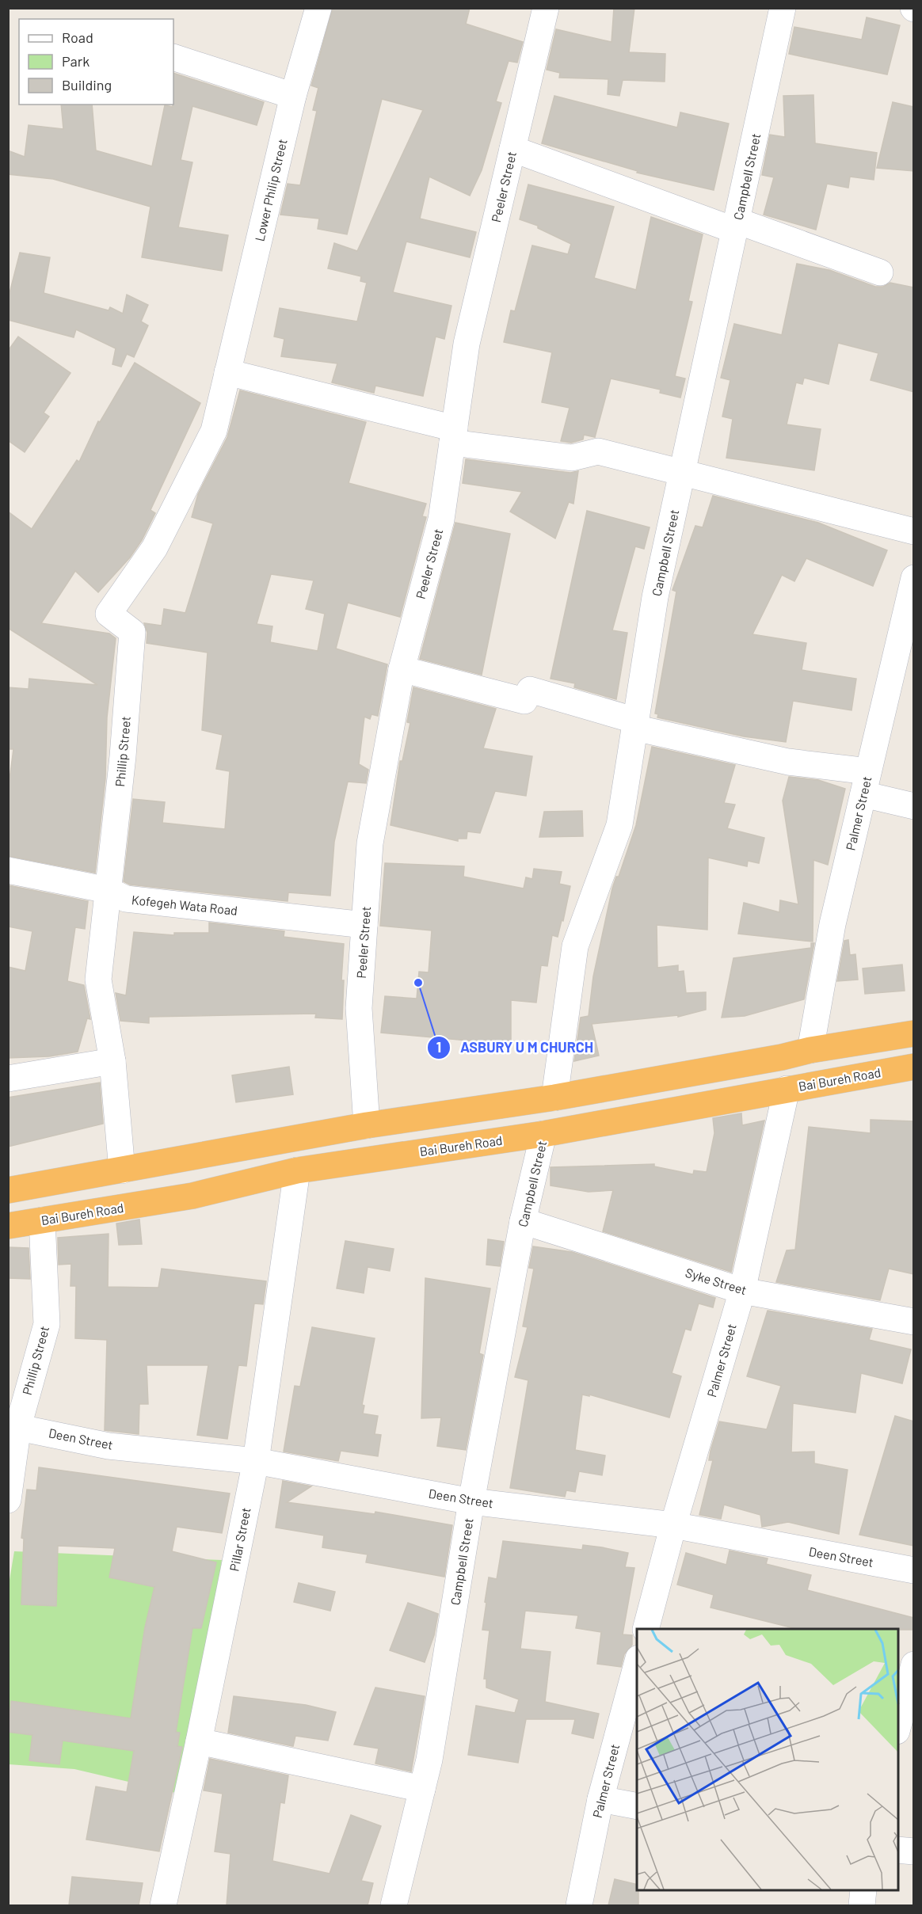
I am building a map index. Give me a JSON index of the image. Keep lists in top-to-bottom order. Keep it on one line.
{"streets":{"highway":["Bai Bureh Road"],"street":["Campbell Street","Peeler Street","Lower Philip Street","Phillip Street","Palmer Street","Kofegeh Wata Road","Syke Street","Deen Street","Pillar Street"]},"crossings":[["Campbell Street","Bai Bureh Road"],["Campbell Street","Syke Street"],["Campbell Street","Deen Street"],["Peeler Street","Kofegeh Wata Road"],["Lower Philip Street","Phillip Street"],["Phillip Street","Kofegeh Wata Road"],["Phillip Street","Bai Bureh Road"],["Phillip Street","Deen Street"],["Palmer Street","Bai Bureh Road"],["Palmer Street","Syke Street"],["Palmer Street","Deen Street"],["Bai Bureh Road","Pillar Street"],["Deen Street","Pillar Street"]],"places":["ASBURY U M CHURCH"],"legend":["Road","Park","Building"]}
